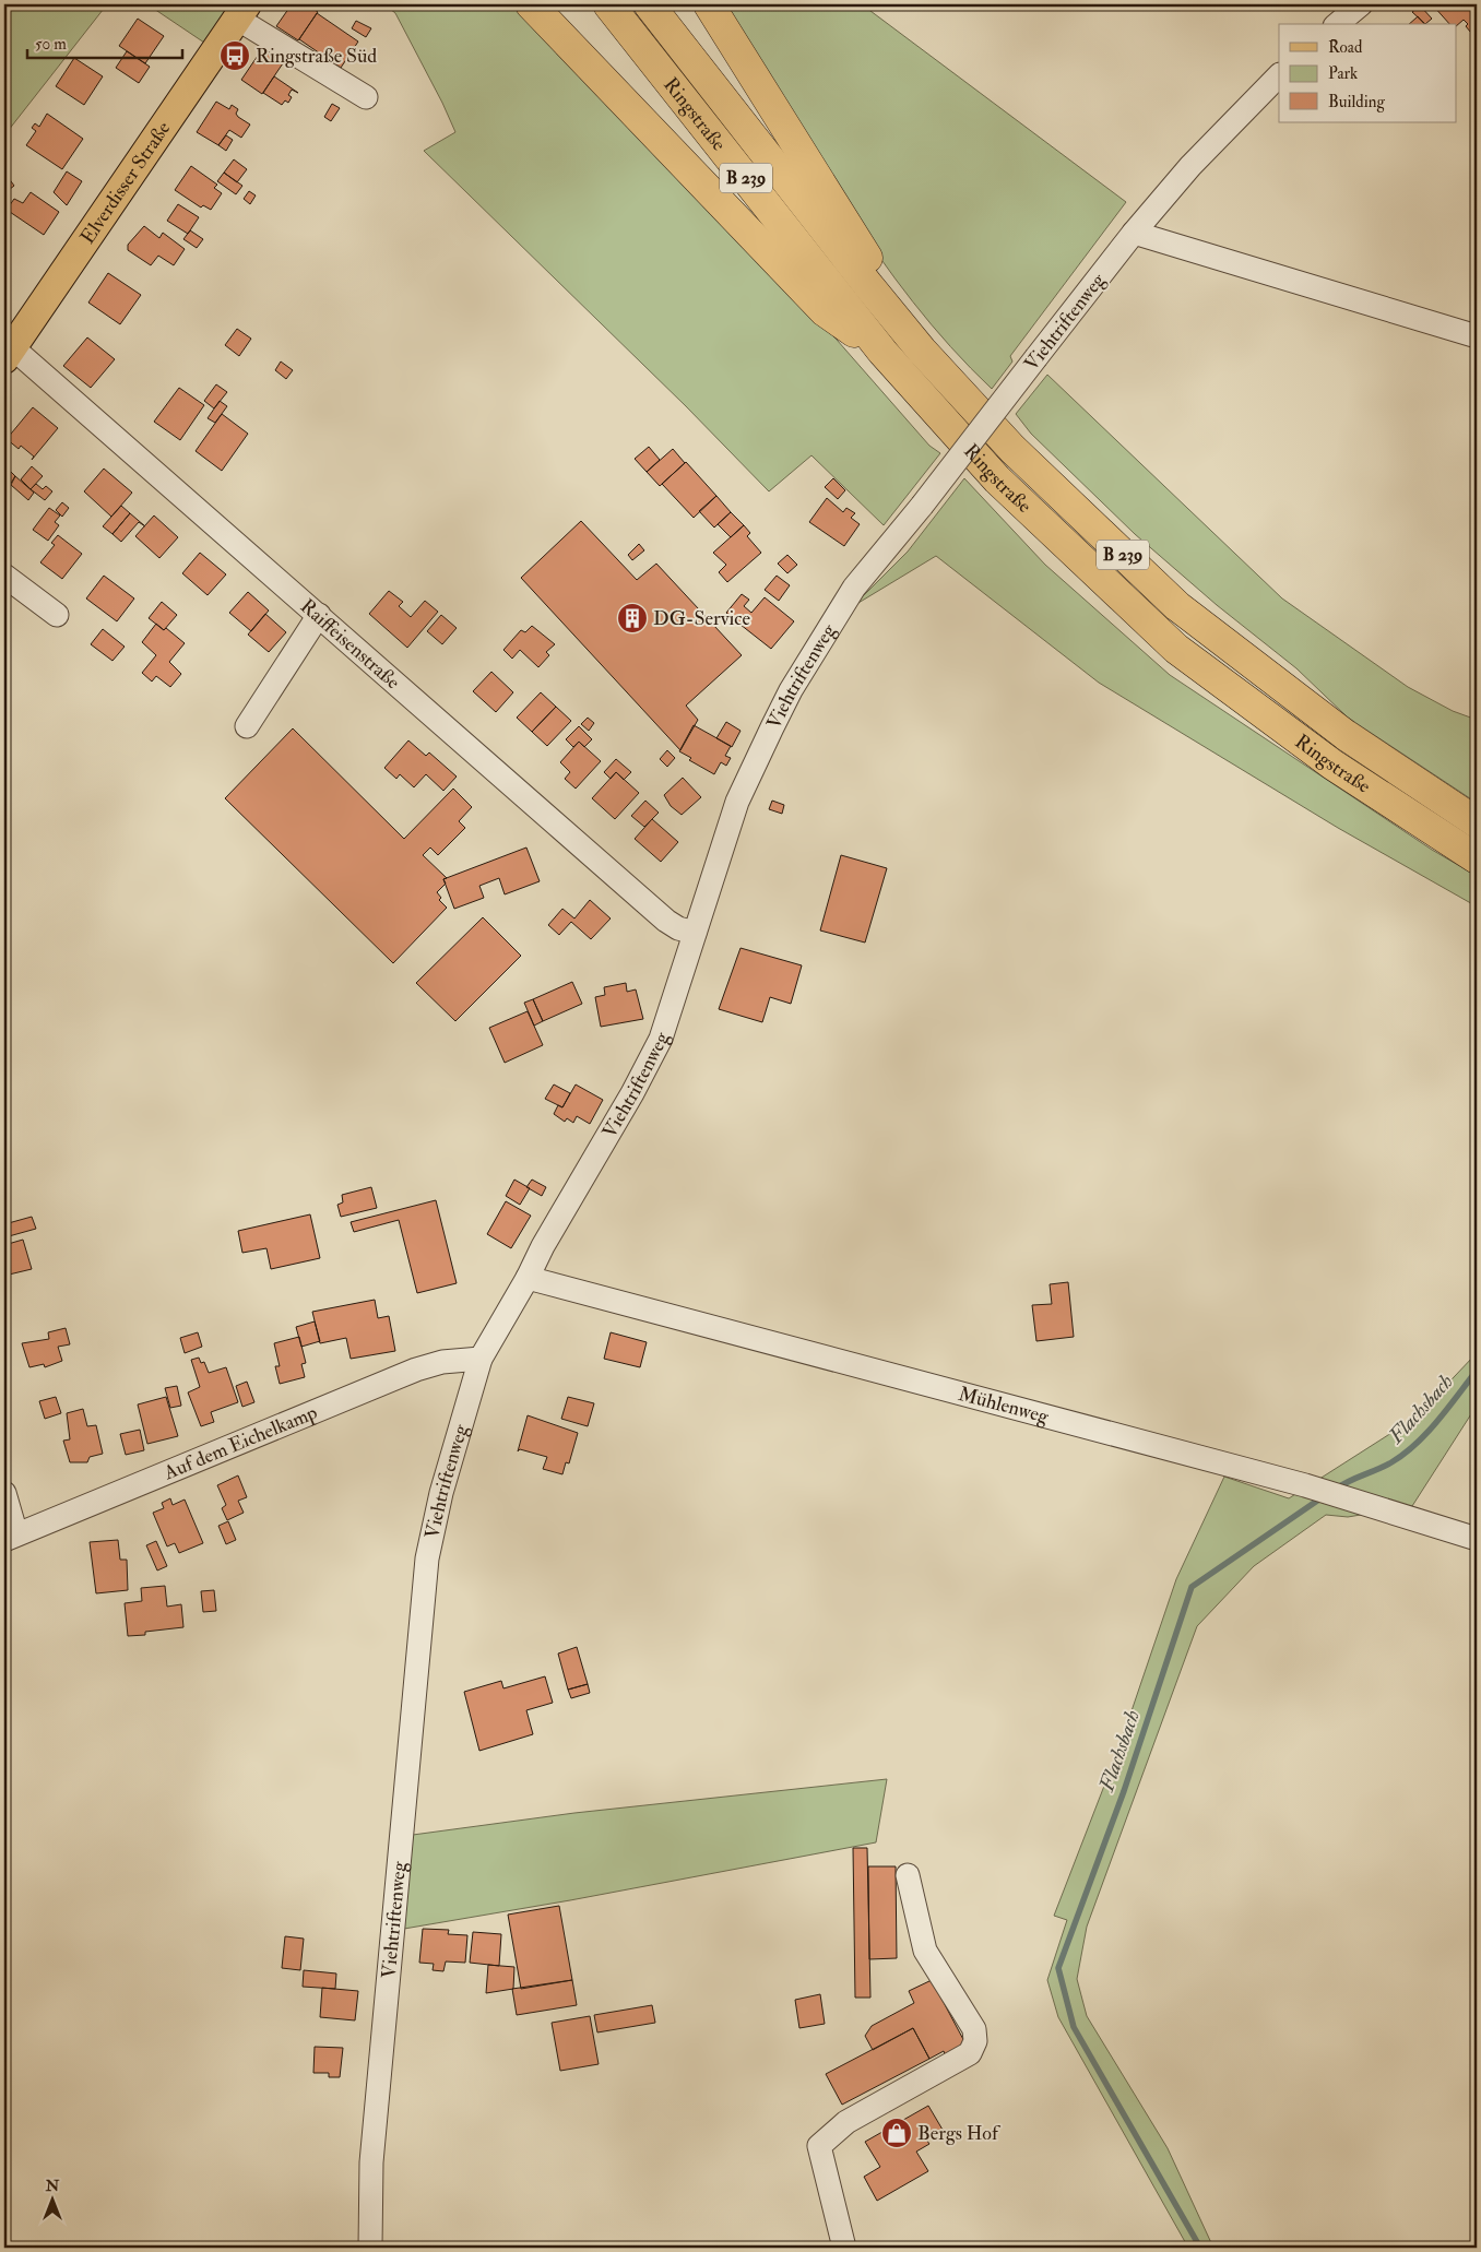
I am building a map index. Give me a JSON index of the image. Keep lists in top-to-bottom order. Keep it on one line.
{"streets":{"highway":["Ringstraße","B 239"],"main road":["Elverdisser Straße"],"street":["Viehtriftenweg","Raiffeisenstraße","Mühlenweg","Auf dem Eichelkamp"]},"crossings":[["Elverdisser Straße","Raiffeisenstraße"],["Viehtriftenweg","Raiffeisenstraße"],["Viehtriftenweg","Mühlenweg"],["Viehtriftenweg","Auf dem Eichelkamp"]],"water":["Flachsbach"],"places":{"bus stop":["Ringstraße Süd"],"building":["DG-Service"],"shop":["Bergs Hof"]},"legend":["Road","Park","Building"],"scale_bar":"50 m","north":"top"}
